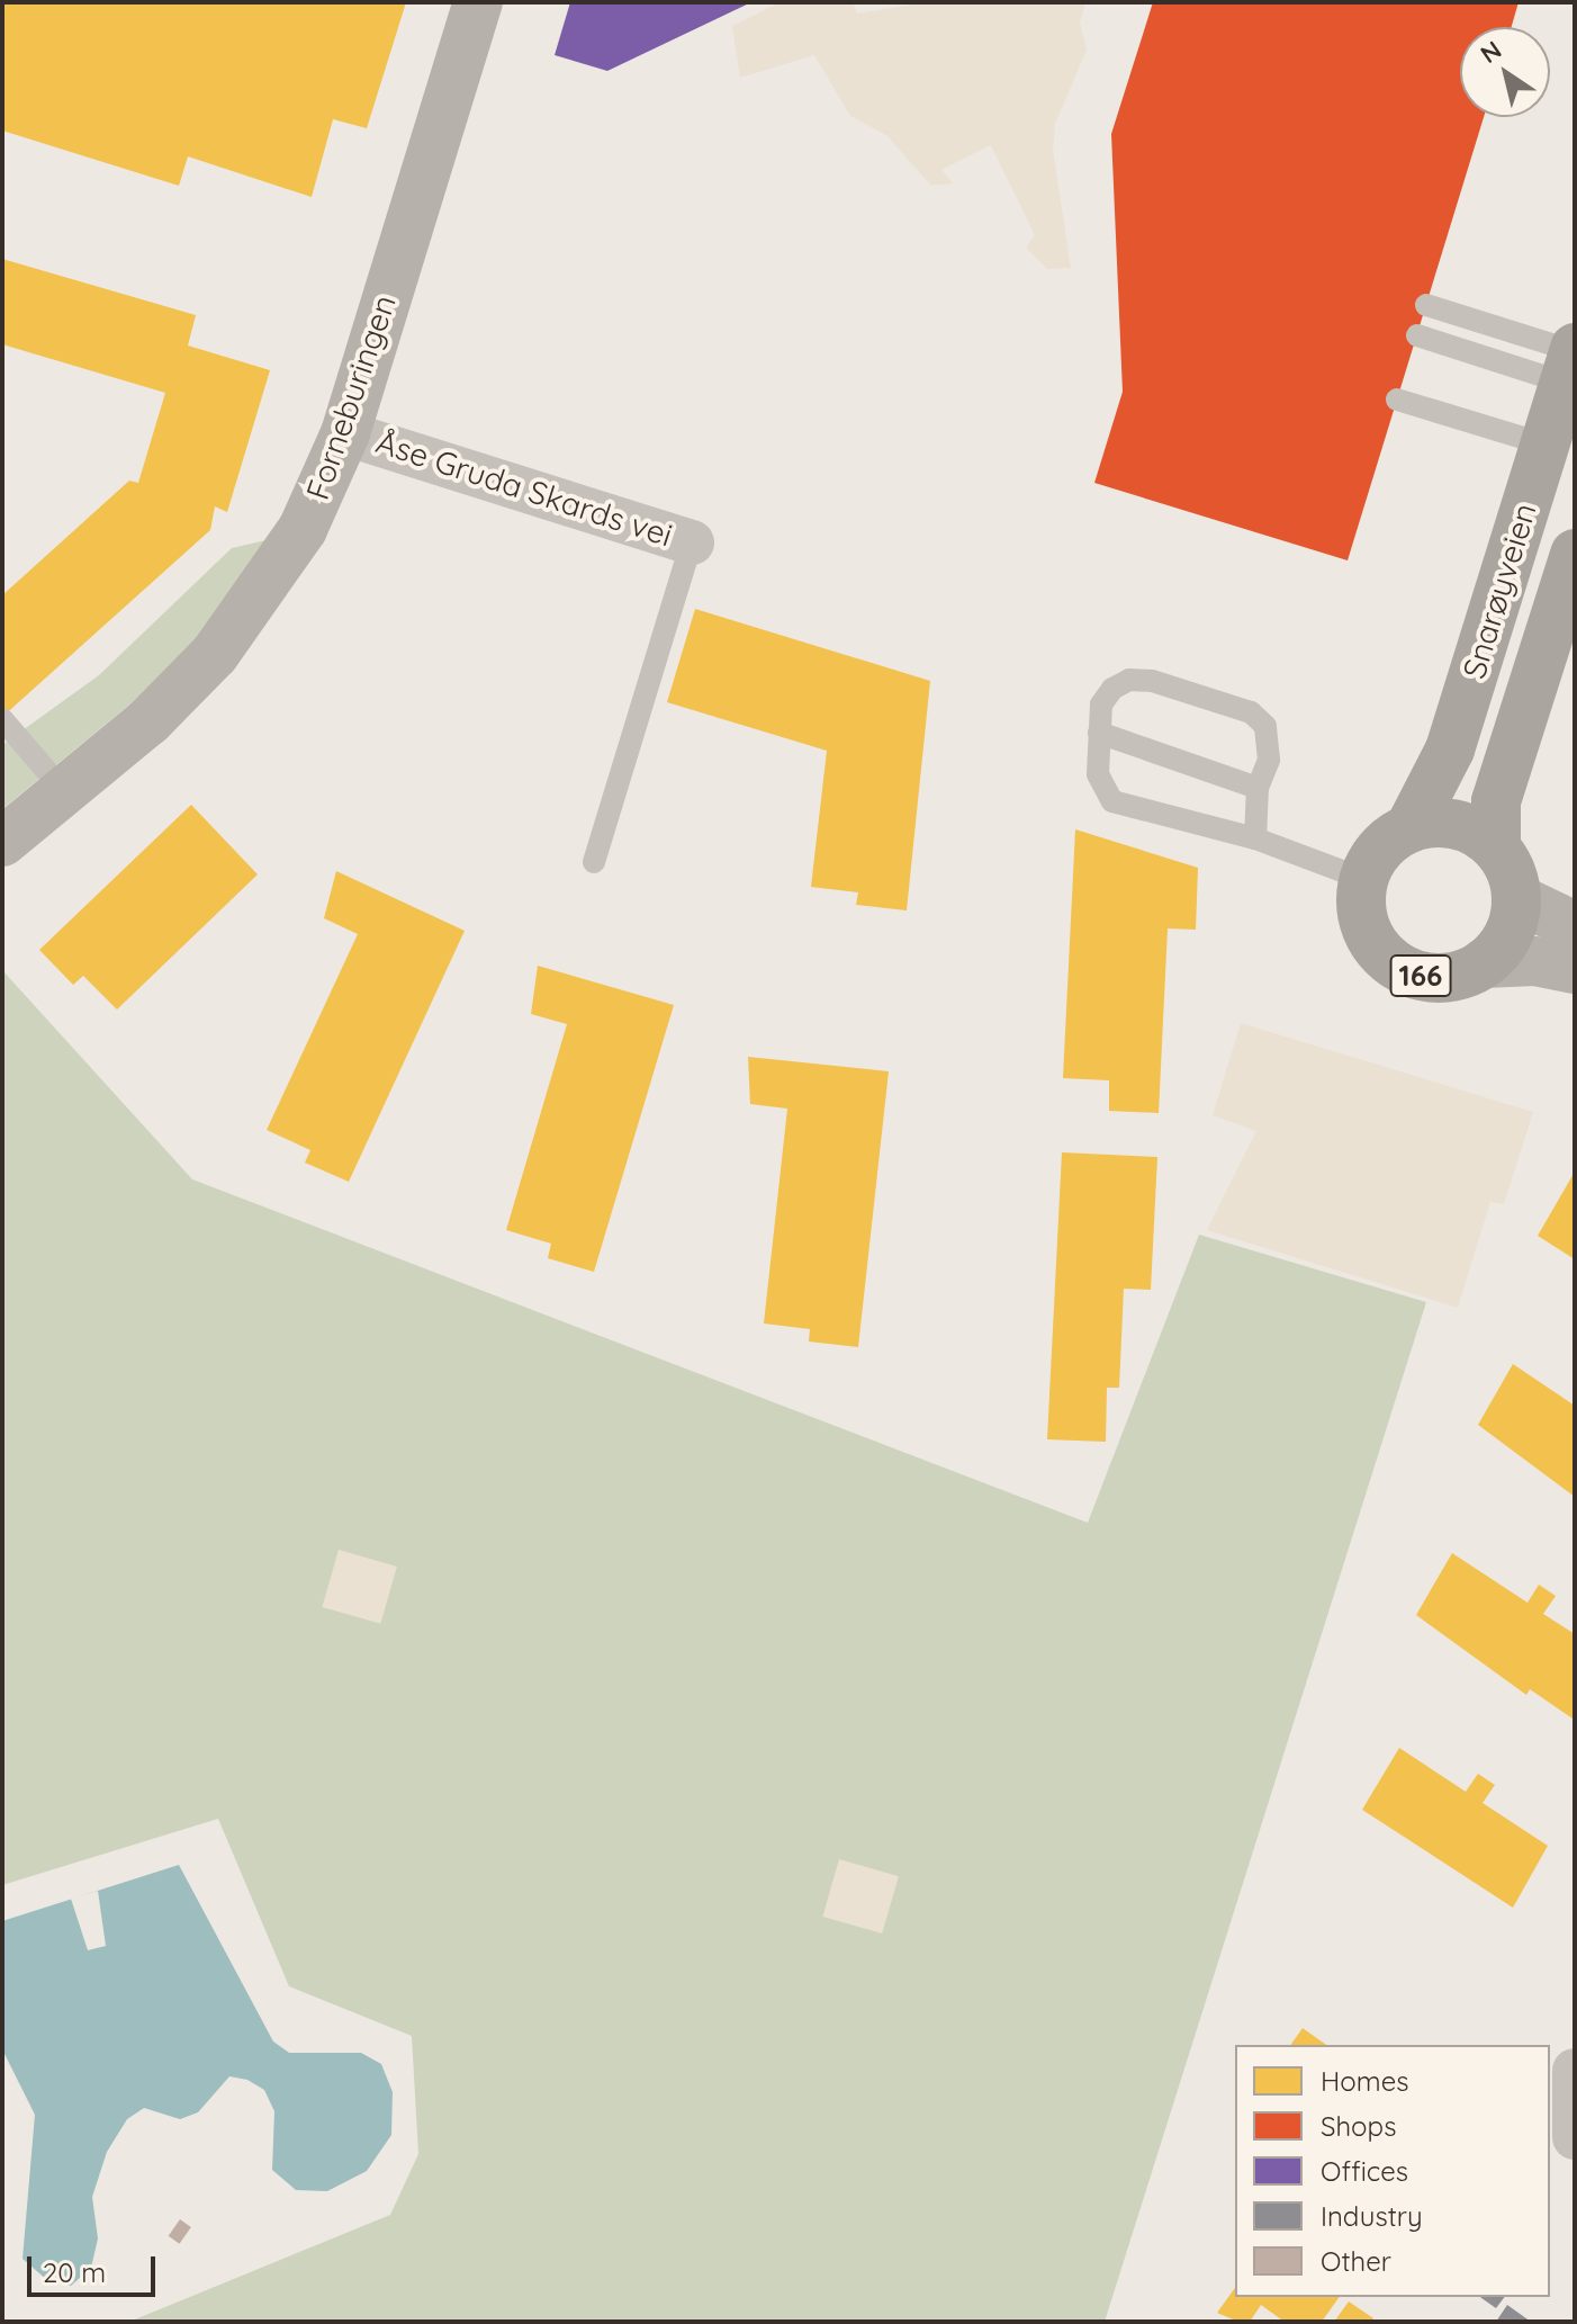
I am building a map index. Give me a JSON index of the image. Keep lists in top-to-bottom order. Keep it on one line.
{"streets":{"main road":["Snarøyveien","166"],"street":["Forneburingen","Åse Gruda Skards vei"]},"crossings":[["Forneburingen","Åse Gruda Skards vei"],["Snarøyveien","166"]],"legend":["Homes","Shops","Offices","Industry","Other"],"scale_bar":"20 m","north":"top left"}
